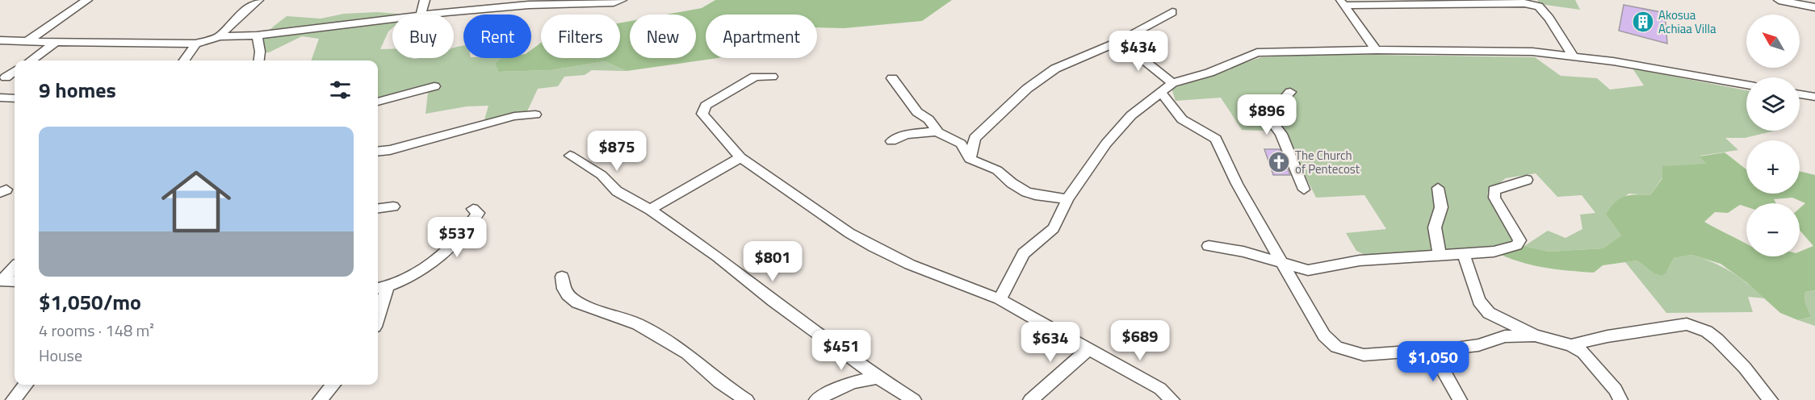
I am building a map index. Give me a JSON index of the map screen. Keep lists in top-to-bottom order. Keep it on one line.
{"places":{"building":["Akosua Achiaa Villa"],"church":["The Church of Pentecost"]},"north":"top left","page":{"map_buttons":["+","−"],"chip":["Buy","Rent","Filters","New","Apartment"],"price":["$434","$896","$875","$537","$801","$689","$634","$451","$1,050"],"heading":"9 homes","list":[{"name":"$1,050/mo","note":"4 rooms · 148 m² · House"}]}}
